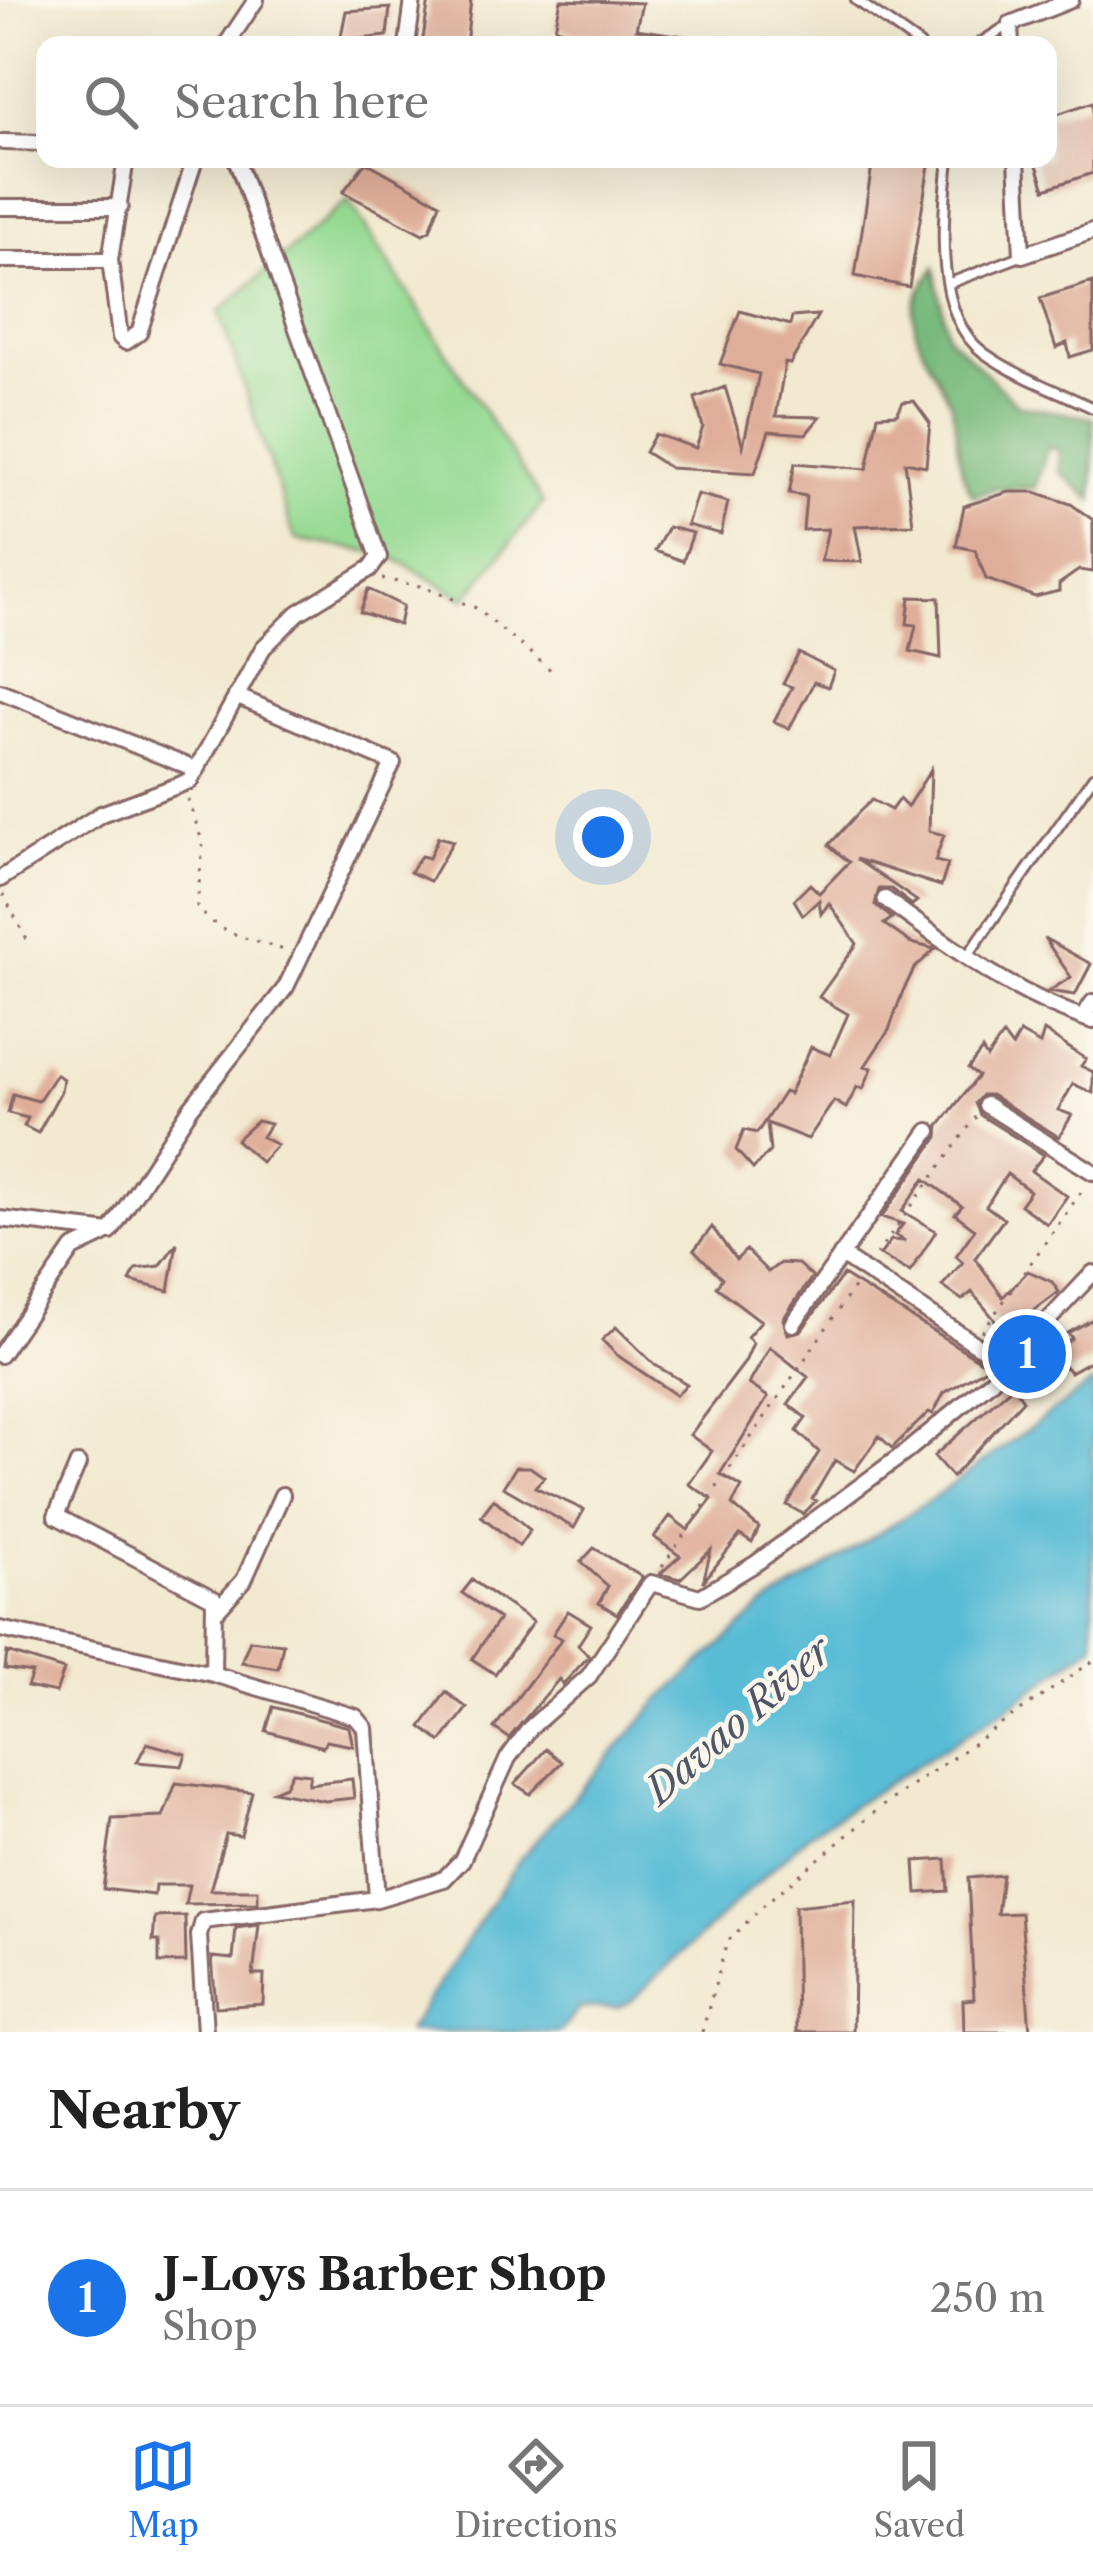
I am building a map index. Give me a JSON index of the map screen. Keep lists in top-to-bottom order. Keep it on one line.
{"water":["Davao River"],"page":{"search":"Search here","pins":"1","heading":"Nearby","list":[{"mark":"1","name":"J-Loys Barber Shop","note":"Shop","value":"250 m"}],"nav":["Map","Directions","Saved"]}}
